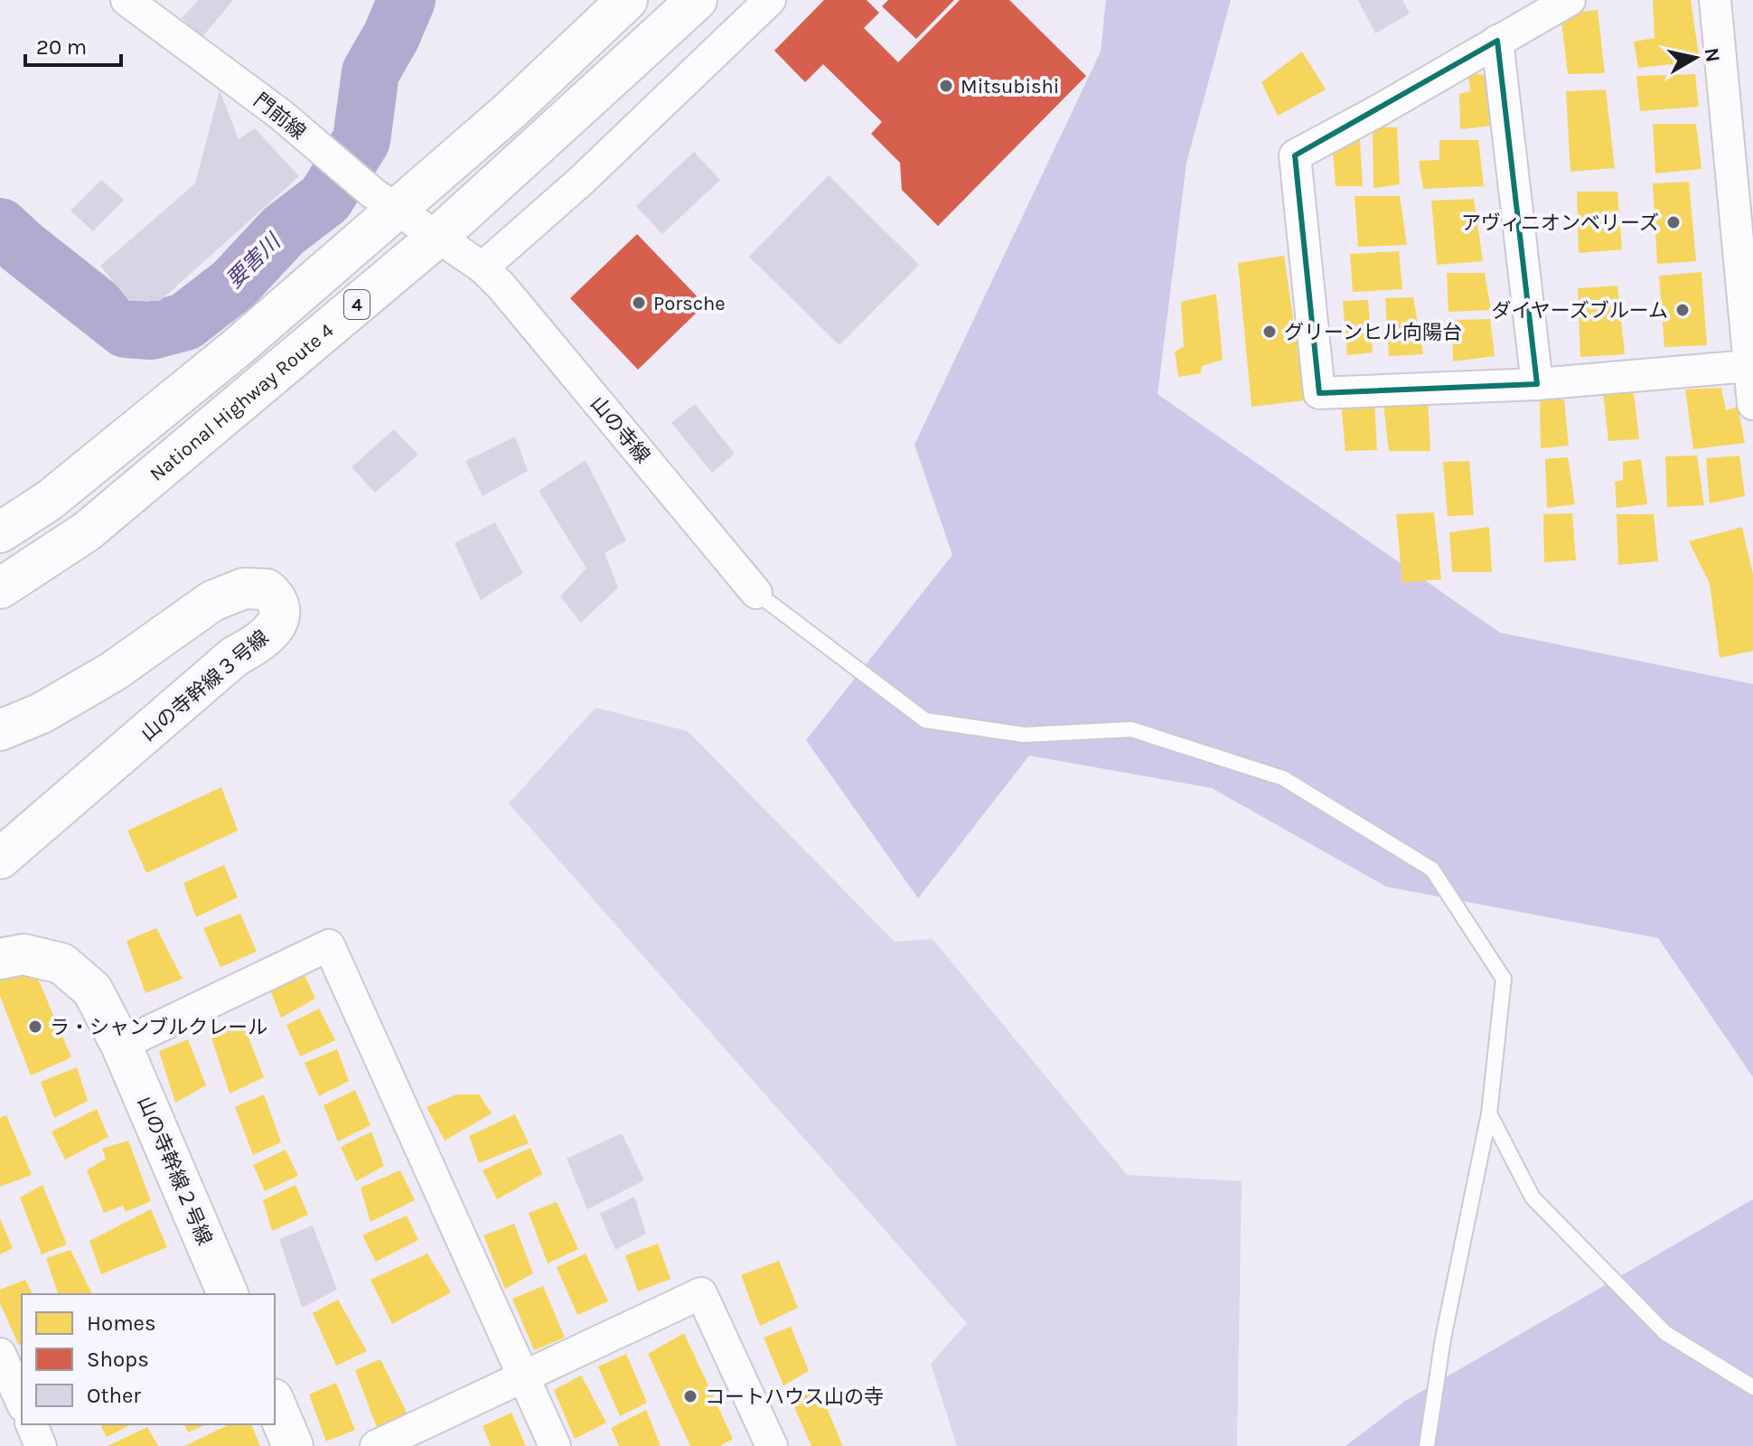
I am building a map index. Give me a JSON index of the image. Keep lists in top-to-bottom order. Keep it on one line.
{"streets":{"main road":["4","National Highway Route 4","山の寺幹線３号線","山の寺幹線２号線"],"street":["門前線","山の寺線"]},"crossings":[["門前線","4"],["門前線","山の寺線"],["4","山の寺線"],["National Highway Route 4","山の寺線"]],"water":["要害川"],"places":["Mitsubishi","アヴィニオンベリーズ","Porsche","ダイヤーズブルーム","グリーンヒル向陽台","ラ・シャンブルクレール","コートハウス山の寺"],"legend":["Homes","Shops","Other"],"scale_bar":"20 m","north":"right"}
